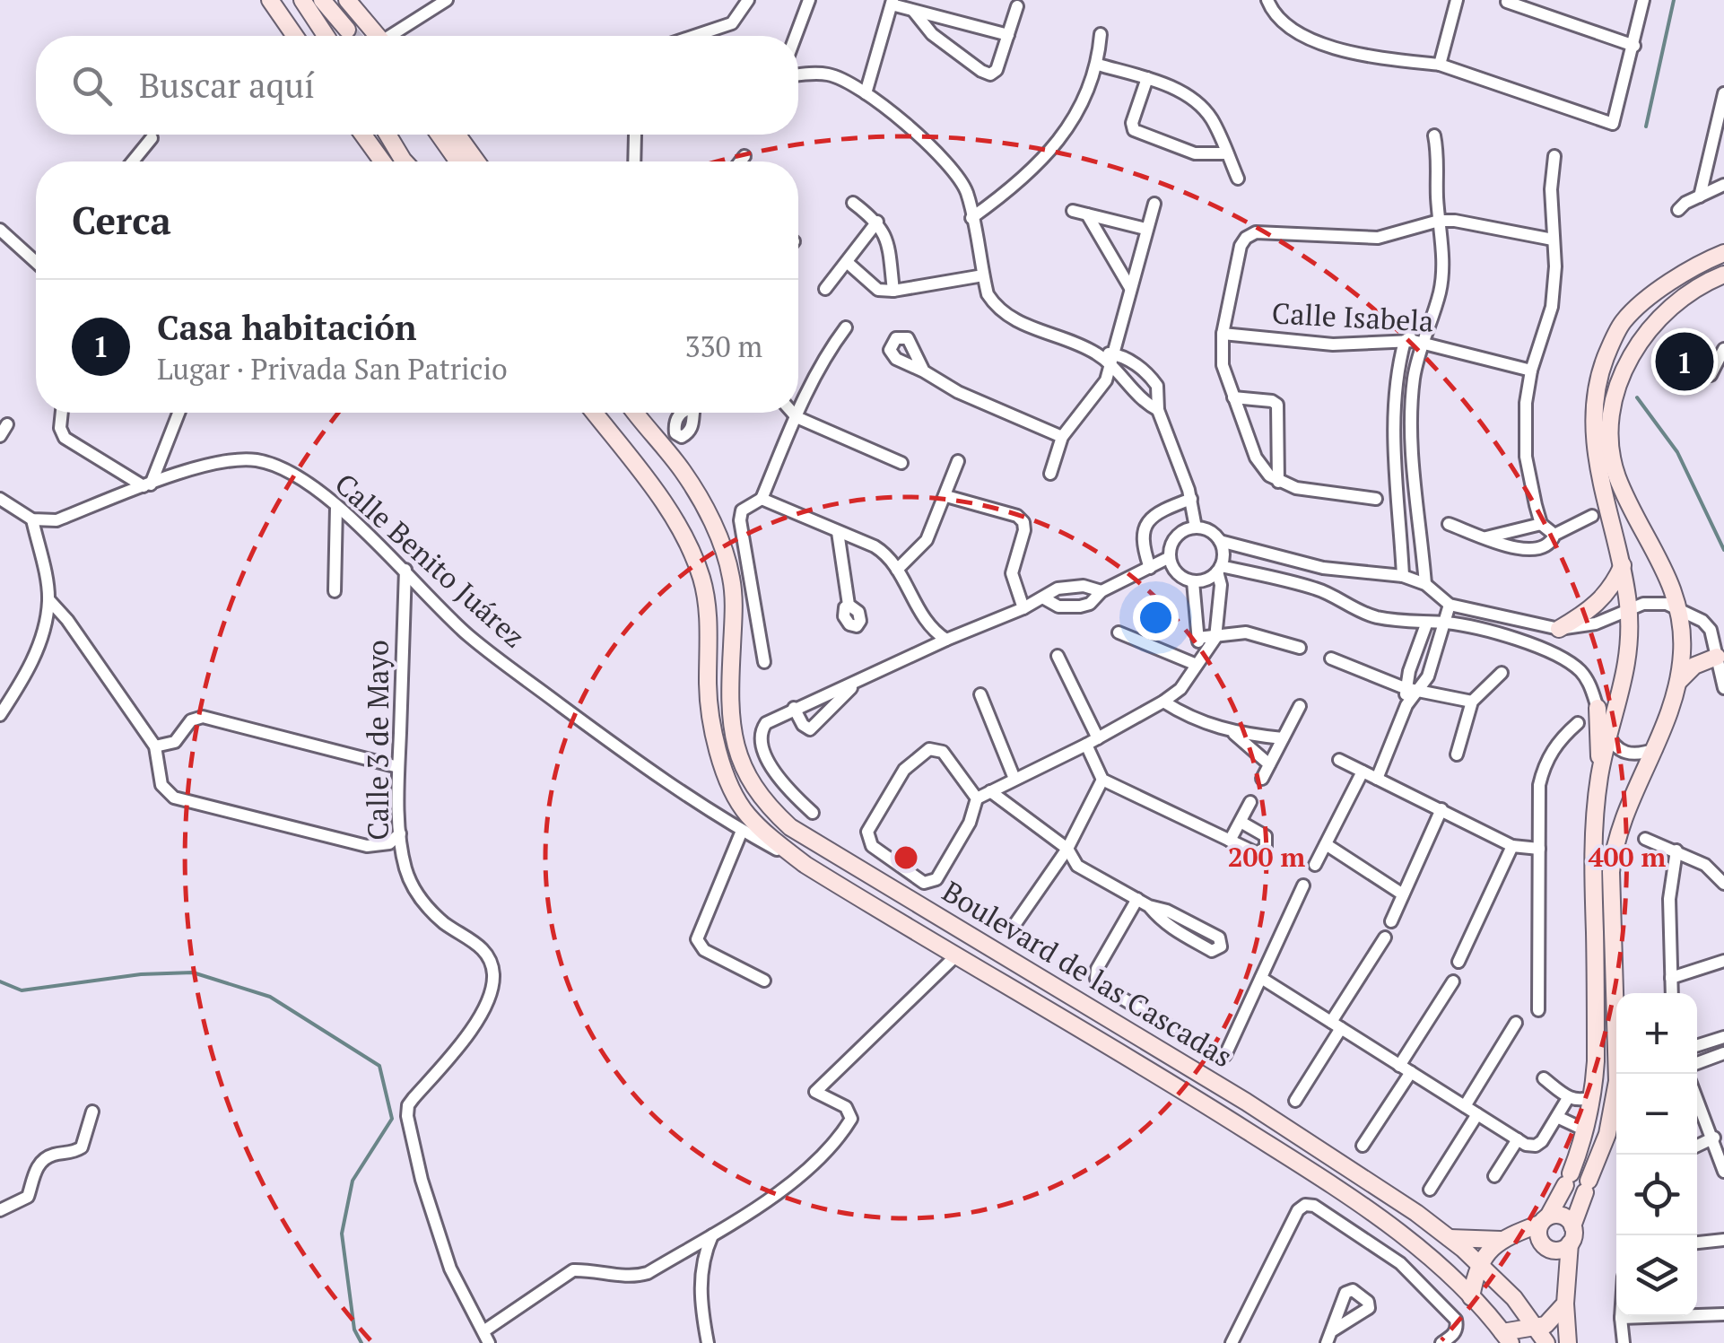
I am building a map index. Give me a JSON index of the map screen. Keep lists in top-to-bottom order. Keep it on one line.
{"streets":{"main road":["Boulevard de las Cascadas"],"street":["Calle Isabela","Calle Benito Juárez","Calle 3 de Mayo"]},"crossings":[["Calle Benito Juárez","Calle 3 de Mayo"],["Calle Benito Juárez","Boulevard de las Cascadas"],["Calle 3 de Mayo","Boulevard de las Cascadas"]],"page":{"search":"Buscar aquí","heading":"Cerca","list":[{"mark":"1","name":"Casa habitación","note":"Lugar · Privada San Patricio","value":"330 m"}],"pins":"1","map_buttons":["+","−"]},"rings":["200 m","400 m"]}
